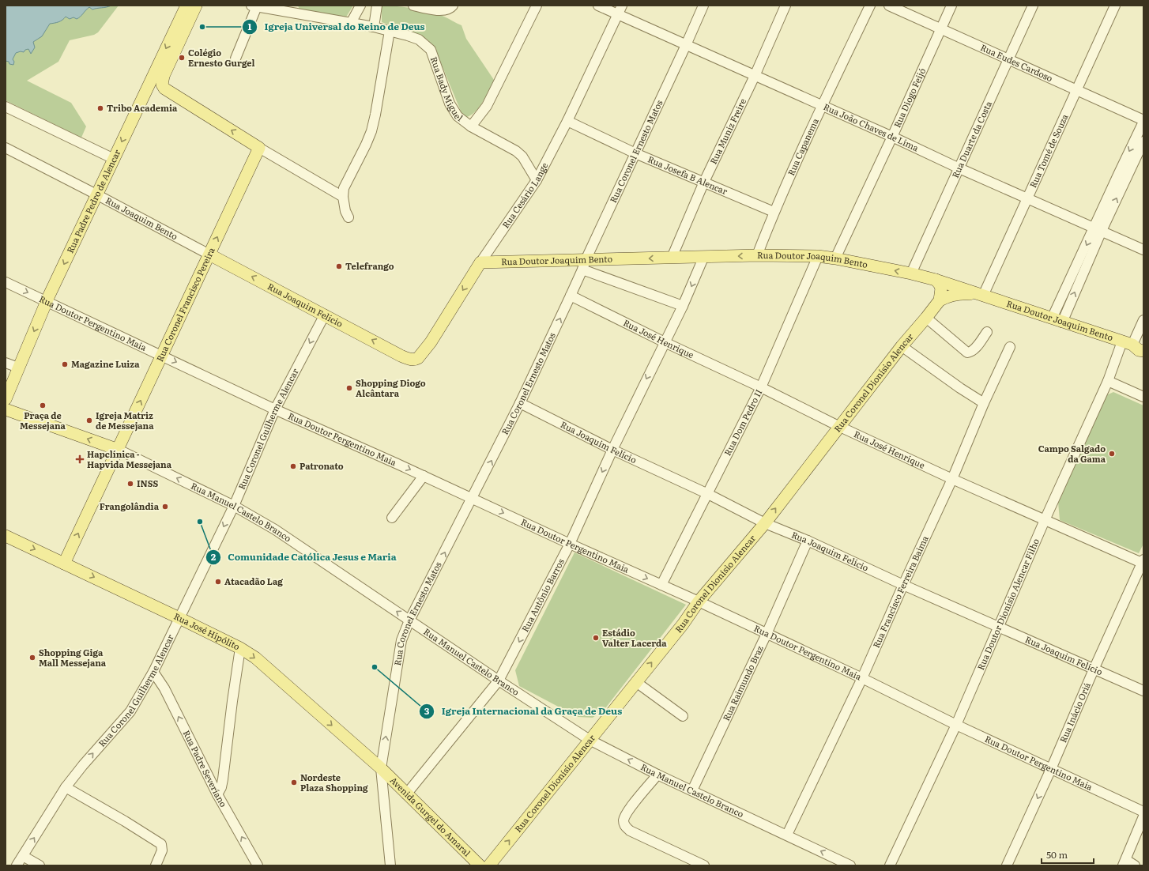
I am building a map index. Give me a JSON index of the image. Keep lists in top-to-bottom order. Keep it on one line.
{"streets":{"main road":["Rua Cesário Lange","Rua Padre Pedro de Alencar","Rua Doutor Joaquim Bento","Rua Joaquim Felício","Rua Coronel Francisco Pereira","Rua Coronel Dionísio Alencar","Rua José Hipólito","Avenida Gurgel do Amaral"],"street":["Rua Eudes Cardoso","Rua Bady Miguel","Rua Diogo Feijó","Rua João Chaves de Lima","Rua Muniz Freire","Rua Duarte da Costa","Rua Capanema","Rua Coronel Ernesto Matos","Rua Tomé de Souza","Rua Josefa B Alencar","Rua Joaquim Bento","Rua Doutor Pergentino Maia","Rua José Henrique","Rua Dom Pedro II","Rua Coronel Guilherme Alencar","Rua Manuel Castelo Branco","Rua Francisco Ferreira Baima","Rua Antônio Barros","Rua Doutor Dionísio Alencar Filho","Rua Raimundo Braz","Rua Inácio Oriá","Rua Padre Severíano"]},"crossings":[["Rua Eudes Cardoso","Rua Diogo Feijó"],["Rua Eudes Cardoso","Rua Duarte da Costa"],["Rua Eudes Cardoso","Rua Tomé de Souza"],["Rua Bady Miguel","Rua Cesário Lange"],["Rua Diogo Feijó","Rua João Chaves de Lima"],["Rua Diogo Feijó","Rua Doutor Joaquim Bento"],["Rua João Chaves de Lima","Rua Muniz Freire"],["Rua João Chaves de Lima","Rua Duarte da Costa"],["Rua João Chaves de Lima","Rua Capanema"],["Rua João Chaves de Lima","Rua Coronel Ernesto Matos"],["Rua João Chaves de Lima","Rua Tomé de Souza"],["Rua João Chaves de Lima","Rua Cesário Lange"],["Rua Muniz Freire","Rua Josefa B Alencar"],["Rua Muniz Freire","Rua Doutor Joaquim Bento"],["Rua Duarte da Costa","Rua Doutor Joaquim Bento"],["Rua Capanema","Rua Josefa B Alencar"],["Rua Capanema","Rua Doutor Joaquim Bento"],["Rua Coronel Ernesto Matos","Rua Josefa B Alencar"],["Rua Coronel Ernesto Matos","Rua Doutor Joaquim Bento"],["Rua Coronel Ernesto Matos","Rua Joaquim Felício"],["Rua Coronel Ernesto Matos","Rua Doutor Pergentino Maia"],["Rua Coronel Ernesto Matos","Rua José Henrique"],["Rua Coronel Ernesto Matos","Rua Manuel Castelo Branco"],["Rua Coronel Ernesto Matos","Rua José Hipólito"],["Rua Coronel Ernesto Matos","Avenida Gurgel do Amaral"],["Rua Tomé de Souza","Rua Doutor Joaquim Bento"],["Rua Josefa B Alencar","Rua Cesário Lange"],["Rua Cesário Lange","Rua Doutor Joaquim Bento"],["Rua Cesário Lange","Rua Joaquim Felício"],["Rua Padre Pedro de Alencar","Rua Joaquim Bento"],["Rua Padre Pedro de Alencar","Rua Doutor Pergentino Maia"],["Rua Joaquim Bento","Rua Joaquim Felício"],["Rua Joaquim Bento","Rua Coronel Francisco Pereira"],["Rua Doutor Joaquim Bento","Rua Dom Pedro II"],["Rua Doutor Joaquim Bento","Rua Antônio Barros"],["Rua Doutor Joaquim Bento","Rua Doutor Dionísio Alencar Filho"],["Rua Joaquim Felício","Rua Coronel Francisco Pereira"],["Rua Joaquim Felício","Rua Coronel Dionísio Alencar"],["Rua Joaquim Felício","Rua Dom Pedro II"],["Rua Joaquim Felício","Rua Coronel Guilherme Alencar"],["Rua Joaquim Felício","Rua Francisco Ferreira Baima"],["Rua Joaquim Felício","Rua Antônio Barros"],["Rua Joaquim Felício","Rua Doutor Dionísio Alencar Filho"],["Rua Joaquim Felício","Rua Raimundo Braz"],["Rua Joaquim Felício","Rua Inácio Oriá"],["Rua Coronel Francisco Pereira","Rua Doutor Pergentino Maia"],["Rua Coronel Francisco Pereira","Rua Manuel Castelo Branco"],["Rua Coronel Francisco Pereira","Rua José Hipólito"],["Rua Doutor Pergentino Maia","Rua Coronel Dionísio Alencar"],["Rua Doutor Pergentino Maia","Rua Dom Pedro II"],["Rua Doutor Pergentino Maia","Rua Coronel Guilherme Alencar"],["Rua Doutor Pergentino Maia","Rua Francisco Ferreira Baima"],["Rua Doutor Pergentino Maia","Rua Antônio Barros"],["Rua Doutor Pergentino Maia","Rua Doutor Dionísio Alencar Filho"],["Rua Doutor Pergentino Maia","Rua Raimundo Braz"],["Rua Doutor Pergentino Maia","Rua Inácio Oriá"],["Rua José Henrique","Rua Coronel Dionísio Alencar"],["Rua José Henrique","Rua Dom Pedro II"],["Rua José Henrique","Rua Francisco Ferreira Baima"],["Rua José Henrique","Rua Antônio Barros"],["Rua José Henrique","Rua Doutor Dionísio Alencar Filho"],["Rua José Henrique","Rua Inácio Oriá"],["Rua Coronel Dionísio Alencar","Rua Manuel Castelo Branco"],["Rua Coronel Guilherme Alencar","Rua Manuel Castelo Branco"],["Rua Coronel Guilherme Alencar","Rua José Hipólito"],["Rua Coronel Guilherme Alencar","Rua Padre Severíano"],["Rua Manuel Castelo Branco","Rua Francisco Ferreira Baima"],["Rua Manuel Castelo Branco","Rua Antônio Barros"],["Rua Manuel Castelo Branco","Rua Raimundo Braz"],["Rua Antônio Barros","Avenida Gurgel do Amaral"],["Rua José Hipólito","Avenida Gurgel do Amaral"]],"one_way":["Rua Coronel Ernesto Matos","Rua Padre Pedro de Alencar","Rua Coronel Francisco Pereira","Rua Doutor Pergentino Maia","Rua Coronel Dionísio Alencar","Rua Manuel Castelo Branco","Rua Antônio Barros","Rua José Hipólito","Rua Padre Severíano"],"places":{"other":["Igreja Universal do Reino de Deus","Colégio Ernesto Gurgel","Tribo Academia","Telefrango","Magazine Luiza","Shopping Diogo Alcântara","Praça de Messejana","Igreja Matriz de Messejana","Campo Salgado da Gama","Patronato","INSS","Frangolândia","Comunidade Católica Jesus e Maria","Atacadão Lag","Estádio Valter Lacerda","Shopping Giga Mall Messejana","Igreja Internacional da Graça de Deus","Nordeste Plaza Shopping"],"health":["Hapclínica - Hapvida Messejana"]},"scale_bar":"50 m"}
